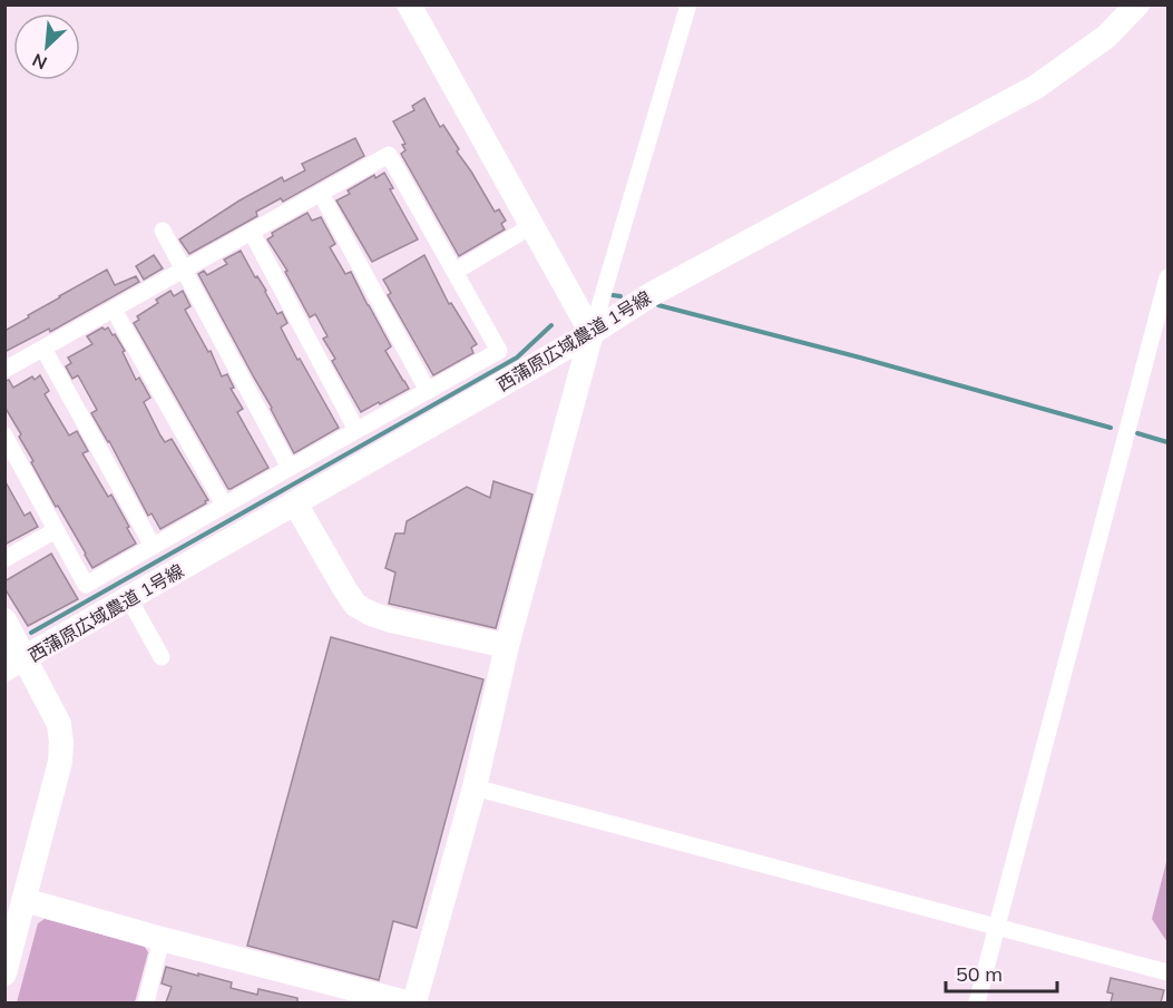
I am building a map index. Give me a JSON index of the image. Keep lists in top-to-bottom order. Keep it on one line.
{"streets":{"street":["西蒲原広域農道 1号線"]},"scale_bar":"50 m","north":"bottom left"}
